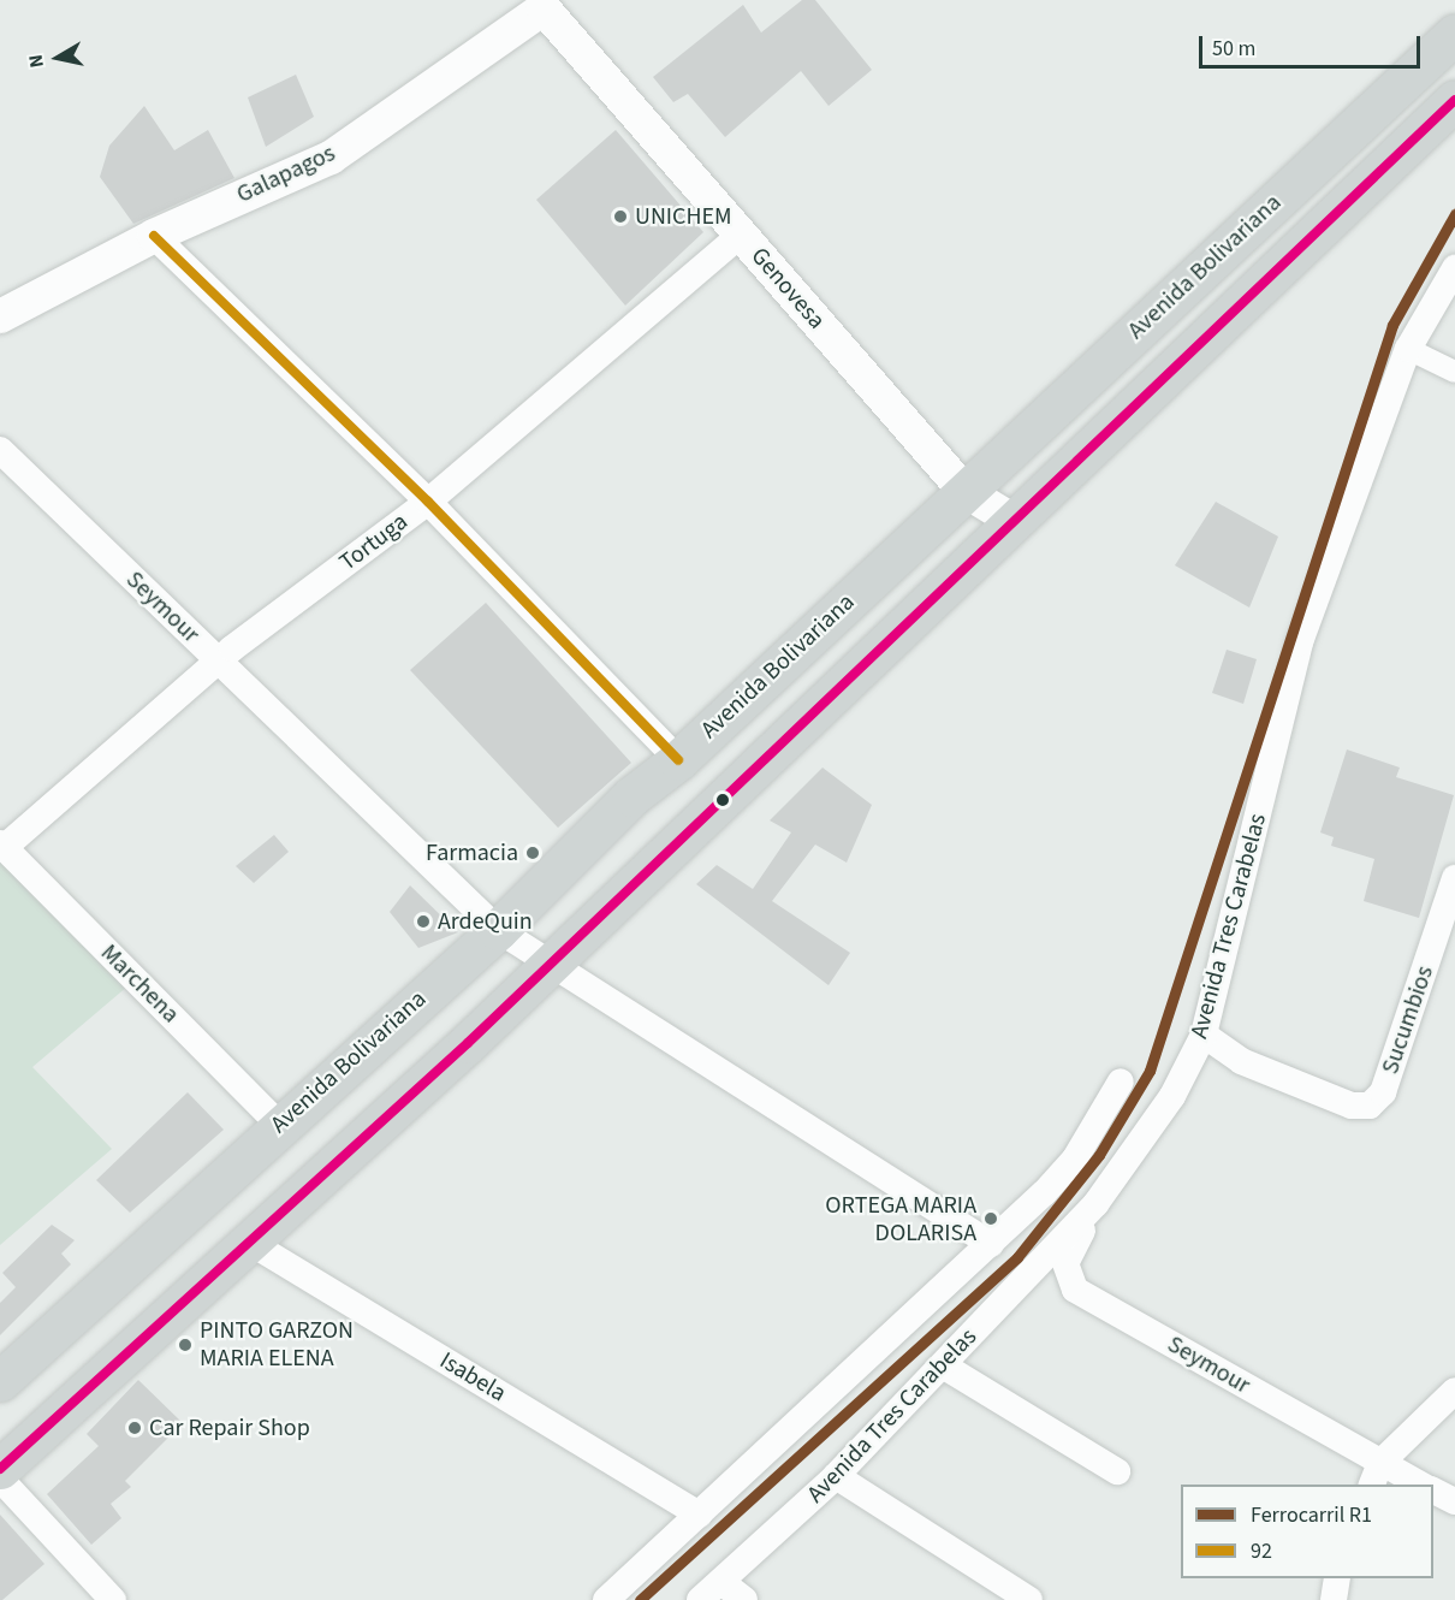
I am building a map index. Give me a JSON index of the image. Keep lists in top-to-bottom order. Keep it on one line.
{"streets":{"main road":["Avenida Bolivariana"],"street":["Galapagos","Genovesa","Tortuga","Seymour","Avenida Tres Carabelas","Marchena","Sucumbios","Isabela"]},"crossings":[["Galapagos","Genovesa"],["Avenida Bolivariana","Genovesa"],["Avenida Bolivariana","Seymour"],["Avenida Bolivariana","Marchena"],["Genovesa","Tortuga"],["Tortuga","Seymour"],["Tortuga","Marchena"],["Seymour","Avenida Tres Carabelas"],["Avenida Tres Carabelas","Sucumbios"]],"places":["UNICHEM","Farmacia","ArdeQuin","ORTEGA MARIA DOLARISA","PINTO GARZON MARIA ELENA","Car Repair Shop"],"lines":["rail line R1","transit line 92"],"legend":["Ferrocarril R1","92"],"scale_bar":"50 m","north":"left"}
